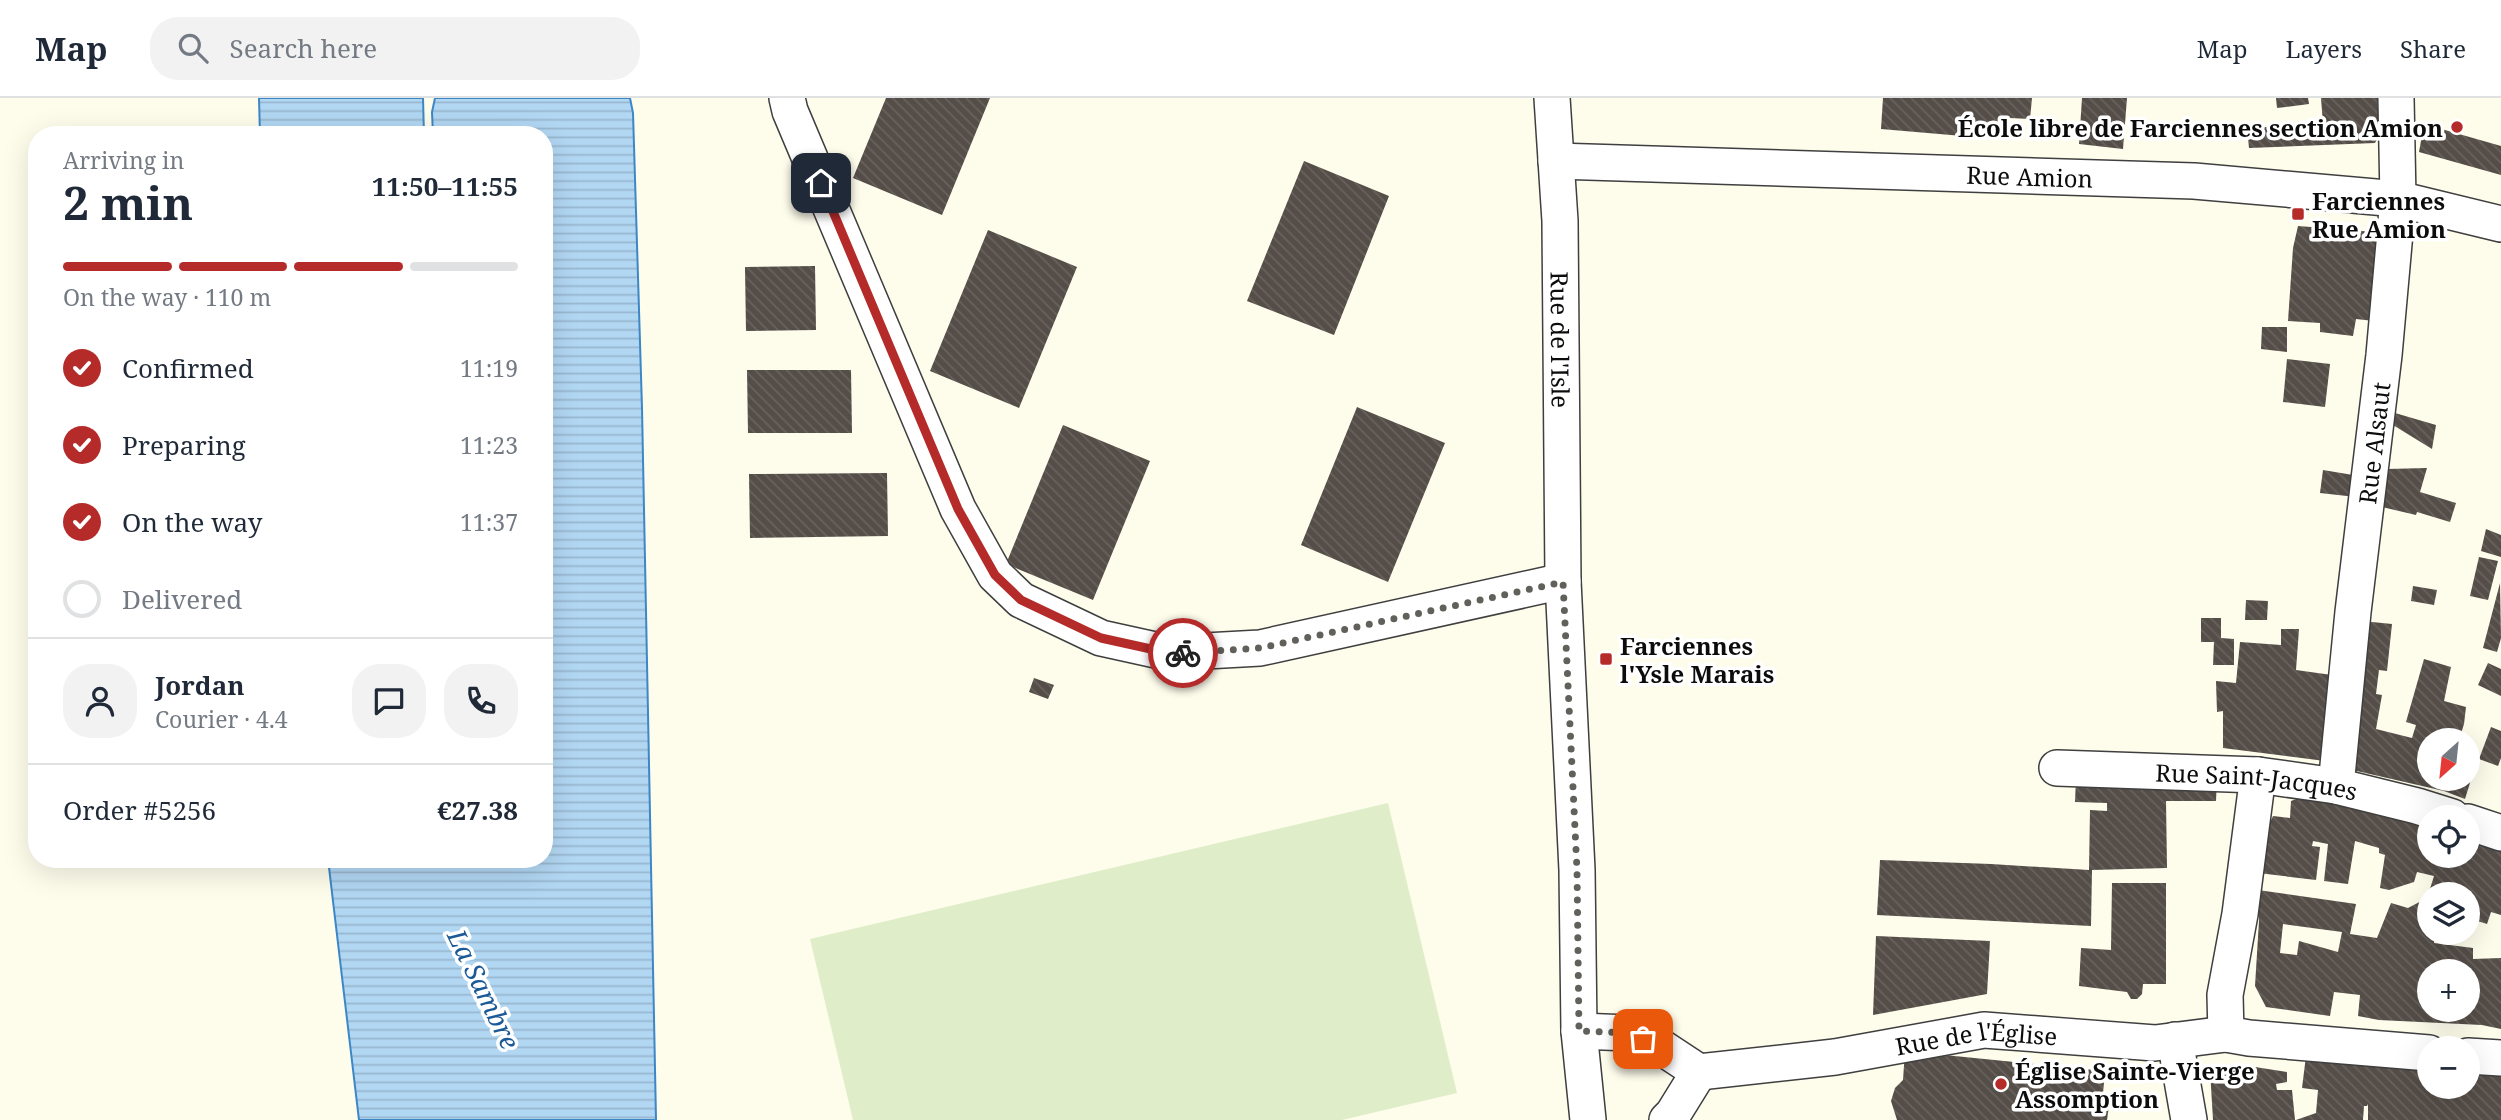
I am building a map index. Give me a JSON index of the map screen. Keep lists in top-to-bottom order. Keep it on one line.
{"streets":{"street":["Rue Amion","Rue de l'Isle","Rue Alsaut","Rue Saint-Jacques","Rue de l'Église"]},"crossings":[["Rue Amion","Rue de l'Isle"],["Rue Amion","Rue Alsaut"],["Rue Alsaut","Rue Saint-Jacques"]],"water":["La Sambre"],"places":{"other":["École libre de Farciennes section Amion","Église Sainte-Vierge Assomption"],"transit":["Farciennes Rue Amion","Farciennes l'Ysle Marais"]},"north":"bottom left","page":{"header":"Map","search":"Search here","nav":["Map","Layers","Share"],"heading":["2 min","Arriving in","11:50–11:55"],"panel":["Jordan","Courier · 4.4","Order #5256","€27.38"],"bar":"On the way · 110 m","list":[["Confirmed","11:19"],["Preparing","11:23"],["On the way","11:37"],"Delivered"],"map_buttons":["+","−"]}}
